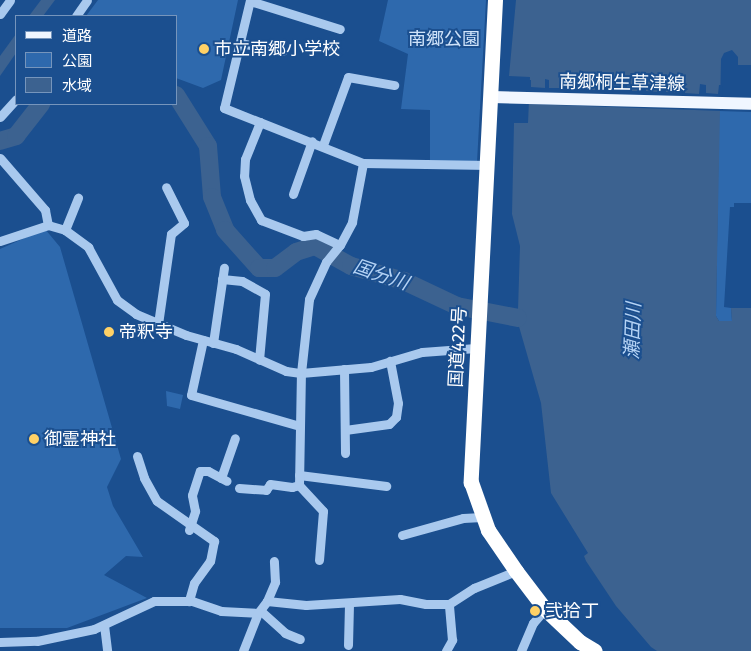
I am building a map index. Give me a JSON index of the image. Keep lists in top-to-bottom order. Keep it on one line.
{"streets":{"highway":["国道422号"],"main road":["南郷桐生草津線"]},"crossings":[["南郷桐生草津線","国道422号"]],"water":["国分川","瀬田川"],"parks":["南郷公園"],"places":["市立南郷小学校","帝釈寺","御霊神社","弐拾丁"],"legend":["道路","公園","水域"]}
